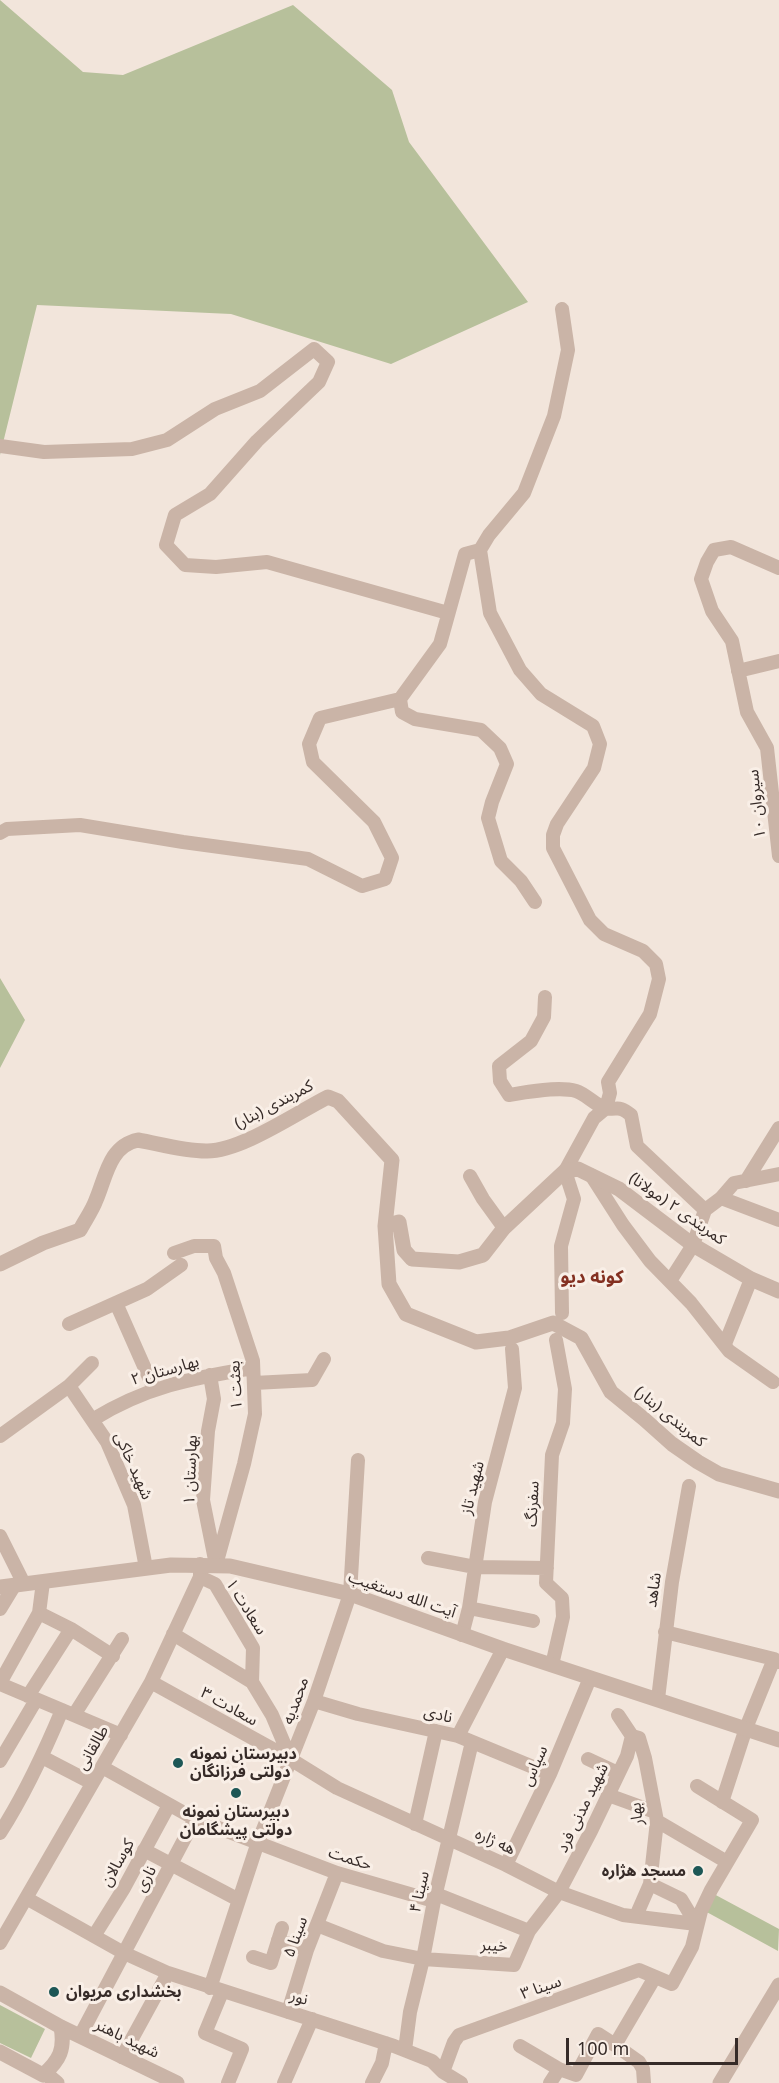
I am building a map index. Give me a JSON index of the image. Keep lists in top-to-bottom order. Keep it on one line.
{"streets":{"street":["سیروان ۱۰","کمربندی (بنار)","کمربندی ۲ (مولانا)","بهارستان ۲","بعثت ۱","شهید خاکی","بهارستان ۱","شهید تاز","سفرنگ","شاهد","آیت الله دستغیب","سعادت ۱","محمدیه","سعادت ۳","نادی","طالقانی","سپاس","شهید مدنی فرد","بهار","هه ژاره","حکمت","کوسالان","ناری","سینا ۴","سینا ۵","خیبر","سینا ۳","نور","شهید باهنر"]},"crossings":[["بهارستان ۲","بعثت ۱"],["بهارستان ۲","شهید خاکی"],["بهارستان ۲","بهارستان ۱"],["بعثت ۱","بهارستان ۱"],["بعثت ۱","آیت الله دستغیب"],["شهید خاکی","آیت الله دستغیب"],["بهارستان ۱","آیت الله دستغیب"],["شهید تاز","آیت الله دستغیب"],["سفرنگ","آیت الله دستغیب"],["شاهد","آیت الله دستغیب"],["آیت الله دستغیب","سعادت ۱"],["آیت الله دستغیب","محمدیه"],["آیت الله دستغیب","طالقانی"],["آیت الله دستغیب","سپاس"],["سعادت ۱","طالقانی"],["محمدیه","سعادت ۳"],["محمدیه","نادی"],["محمدیه","هه ژاره"],["محمدیه","حکمت"],["محمدیه","نور"],["سعادت ۳","طالقانی"],["سعادت ۳","هه ژاره"],["نادی","سپاس"],["نادی","سینا ۴"],["طالقانی","حکمت"],["طالقانی","نور"],["سپاس","هه ژاره"],["شهید مدنی فرد","بهار"],["شهید مدنی فرد","هه ژاره"],["شهید مدنی فرد","خیبر"],["بهار","هه ژاره"],["هه ژاره","سینا ۴"],["هه ژاره","خیبر"],["هه ژاره","سینا ۳"],["حکمت","کوسالان"],["حکمت","ناری"],["حکمت","سینا ۴"],["حکمت","سینا ۵"],["حکمت","خیبر"],["کوسالان","نور"],["ناری","نور"],["ناری","شهید باهنر"],["سینا ۴","خیبر"],["سینا ۴","نور"],["سینا ۵","نور"],["سینا ۳","نور"]],"districts":["کونه دیو"],"places":["دبیرستان نمونه دولتی فرزانگان","دبیرستان نمونه دولتی پیشگامان","مسجد هژاره","بخشداری مریوان"],"scale_bar":"100 m"}
